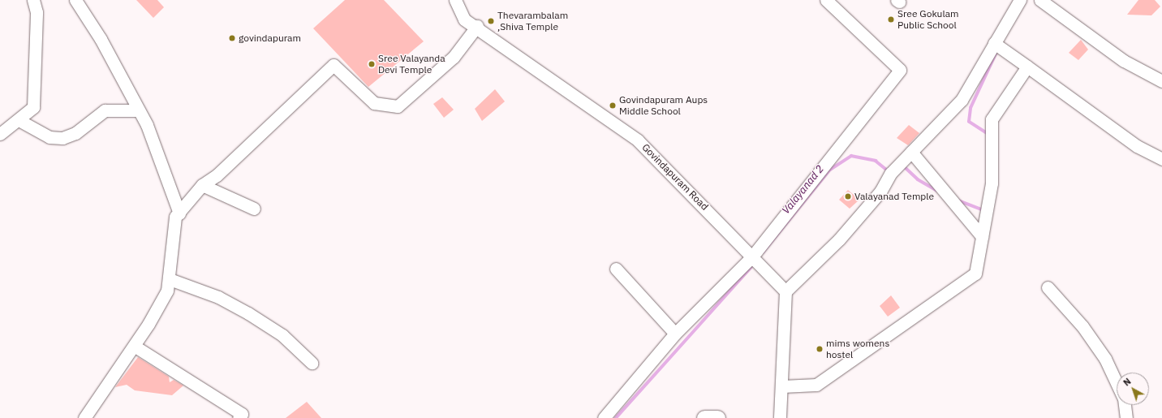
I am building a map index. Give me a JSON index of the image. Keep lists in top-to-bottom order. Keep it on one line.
{"streets":{"street":["Govindapuram Road"]},"water":["Valayanad 2"],"places":["Sree Gokulam Public School","Thevarambalam ,Shiva Temple","govindapuram","Sree Valayanda Devi Temple","Govindapuram Aups Middle School","Valayanad Temple","mims womens hostel"],"north":"top left"}
